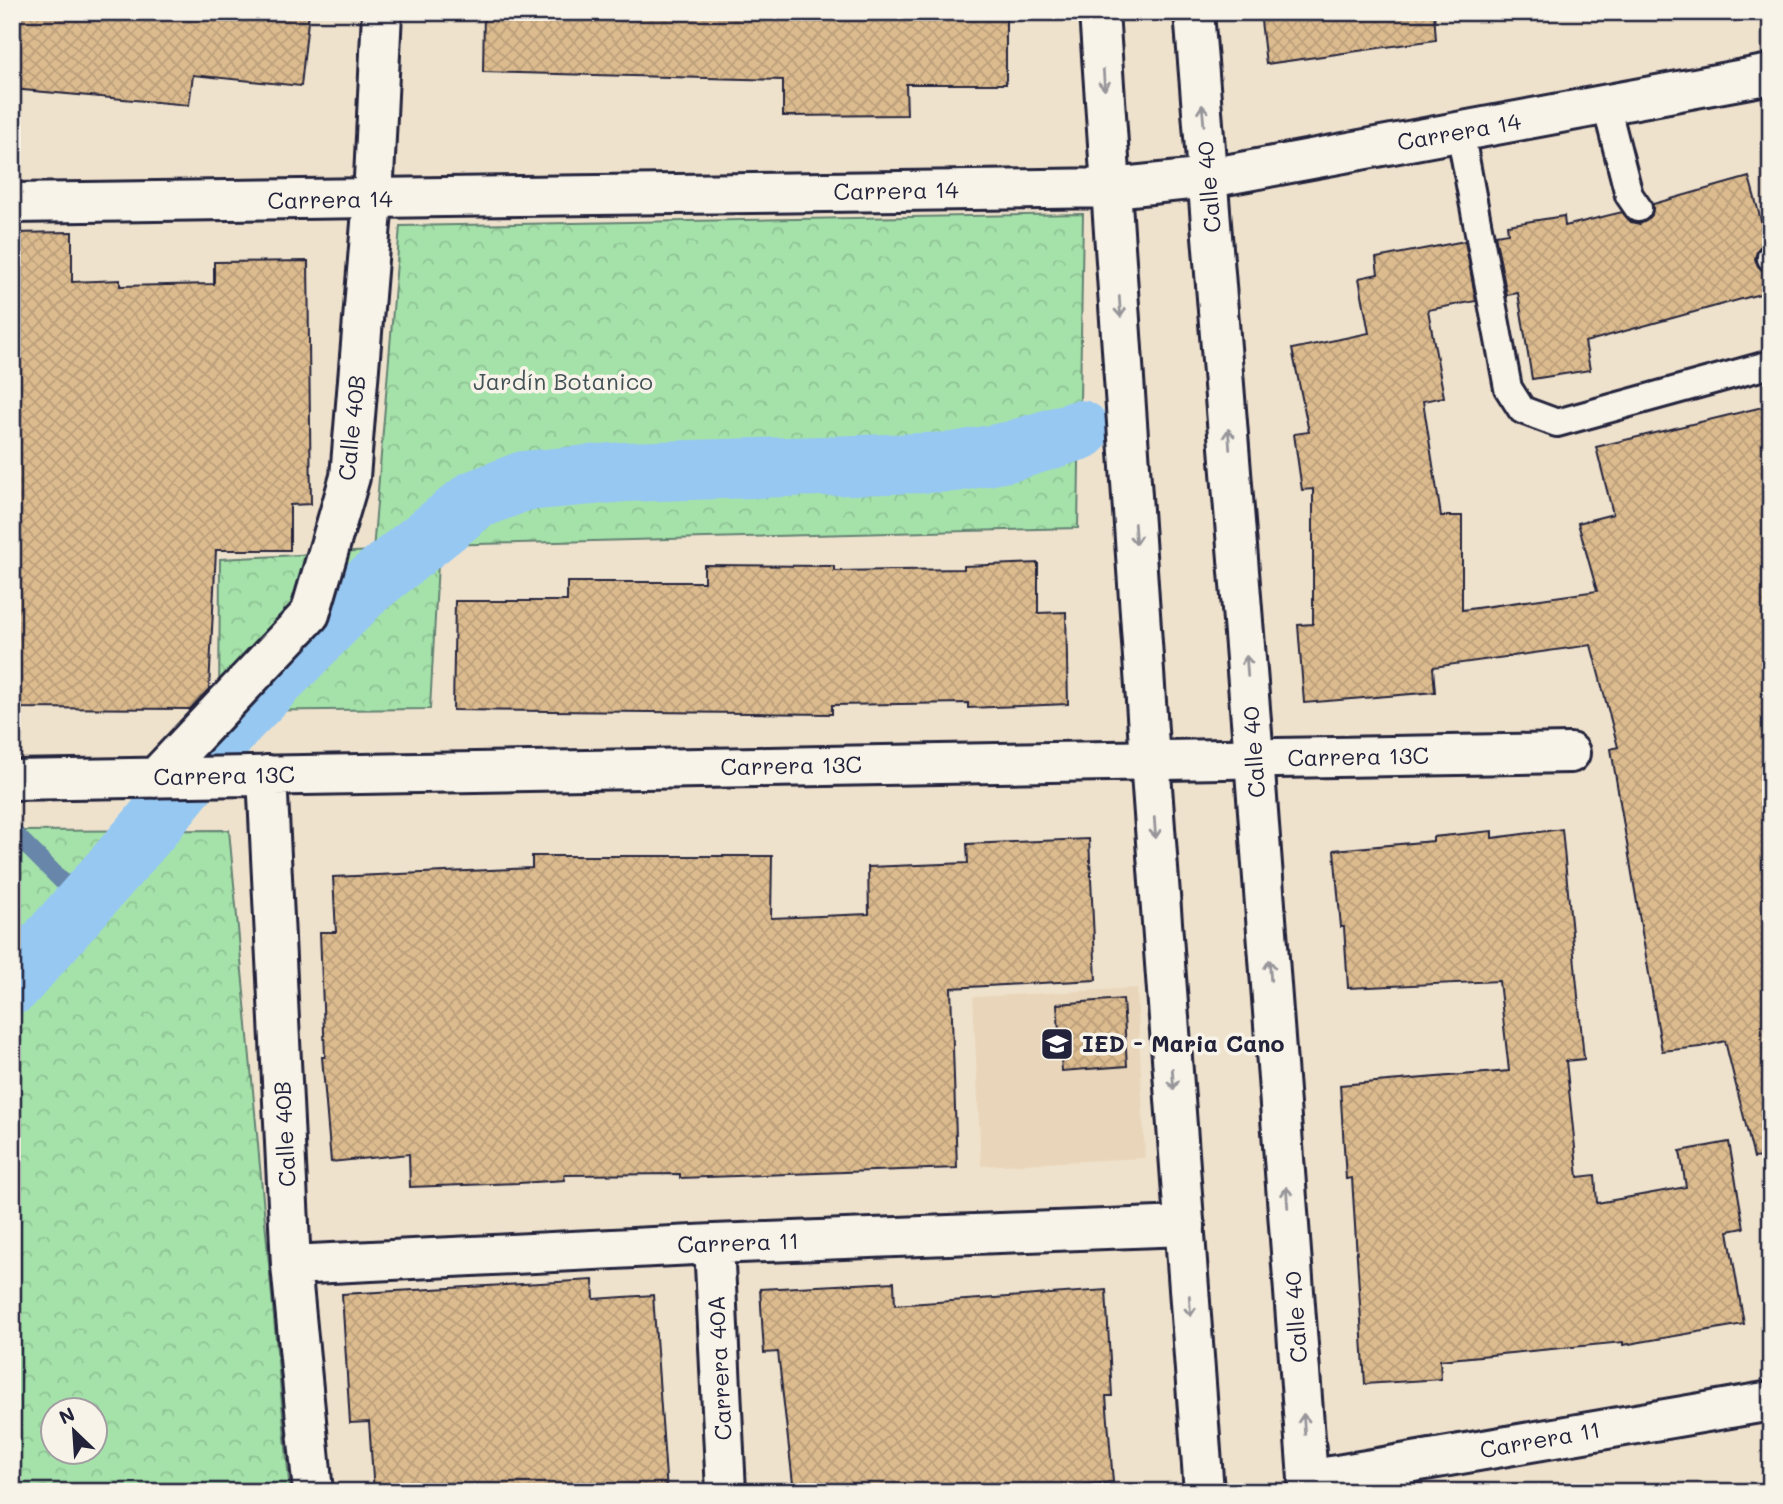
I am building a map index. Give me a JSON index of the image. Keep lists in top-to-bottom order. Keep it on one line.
{"streets":{"street":["Carrera 14","Calle 40","Calle 40B","Carrera 13C","Carrera 11","Carrera 40A"]},"crossings":[["Carrera 14","Calle 40"],["Carrera 14","Calle 40B"],["Calle 40","Carrera 13C"],["Calle 40","Carrera 11"],["Calle 40B","Carrera 13C"],["Calle 40B","Carrera 11"],["Carrera 11","Carrera 40A"]],"parks":["Jardín Botanico"],"places":{"school or university":["IED - Maria Cano"]},"north":"top left"}
